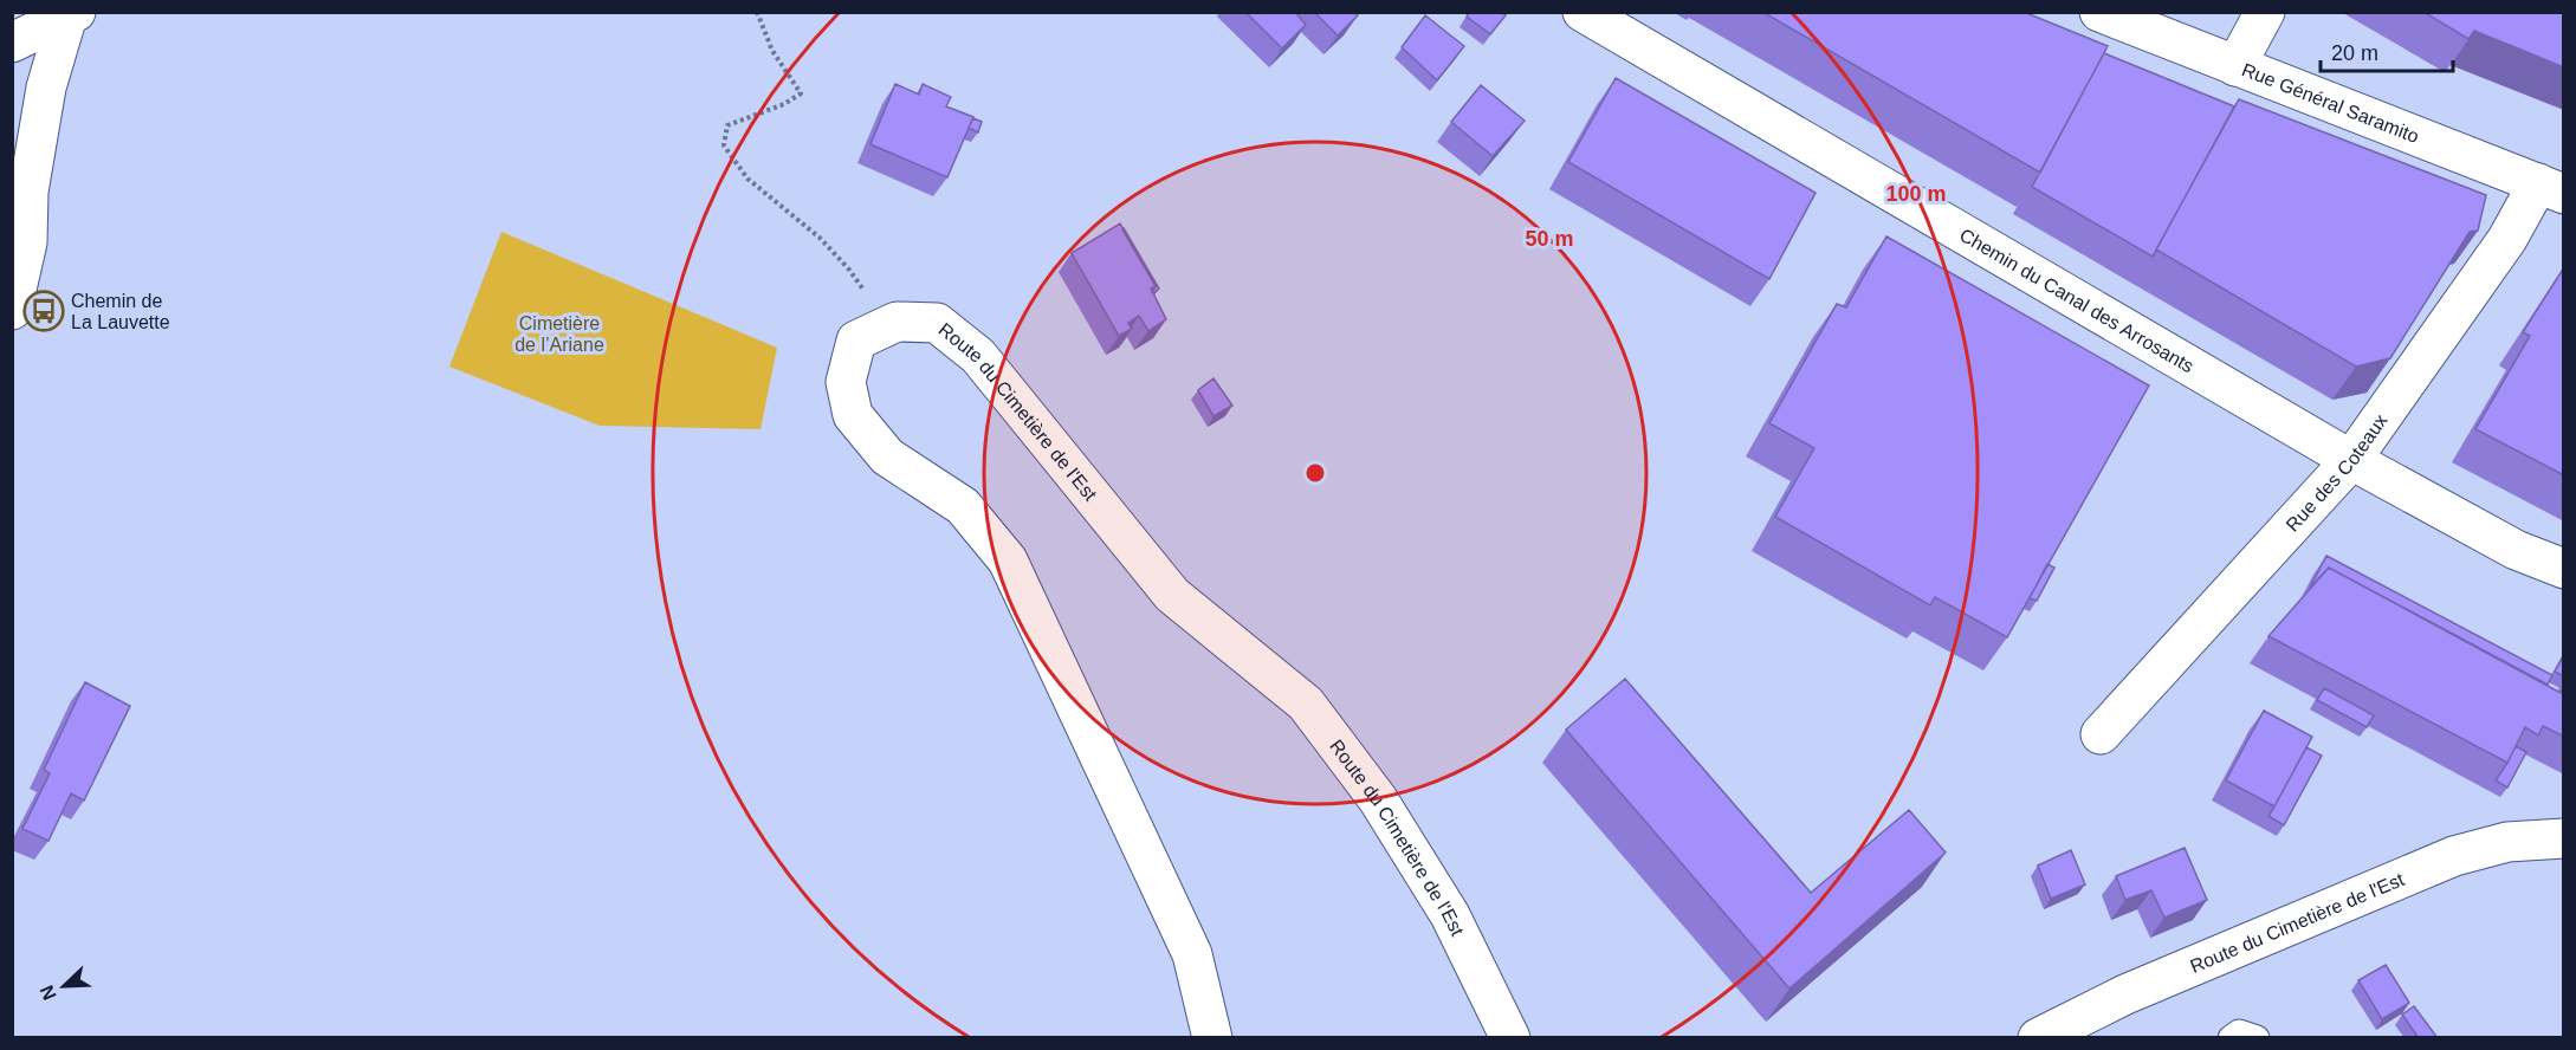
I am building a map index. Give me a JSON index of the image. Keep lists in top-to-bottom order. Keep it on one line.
{"streets":{"street":["Rue Général Saramito","Chemin du Canal des Arrosants","Route du Cimetière de l'Est","Rue des Coteaux"]},"crossings":[["Rue Général Saramito","Rue des Coteaux"],["Chemin du Canal des Arrosants","Rue des Coteaux"]],"parks":["Cimetière de l’Ariane"],"places":{"bus stop":["Chemin de La Lauvette"]},"scale_bar":"20 m","north":"bottom left","rings":["100 m","50 m"]}
